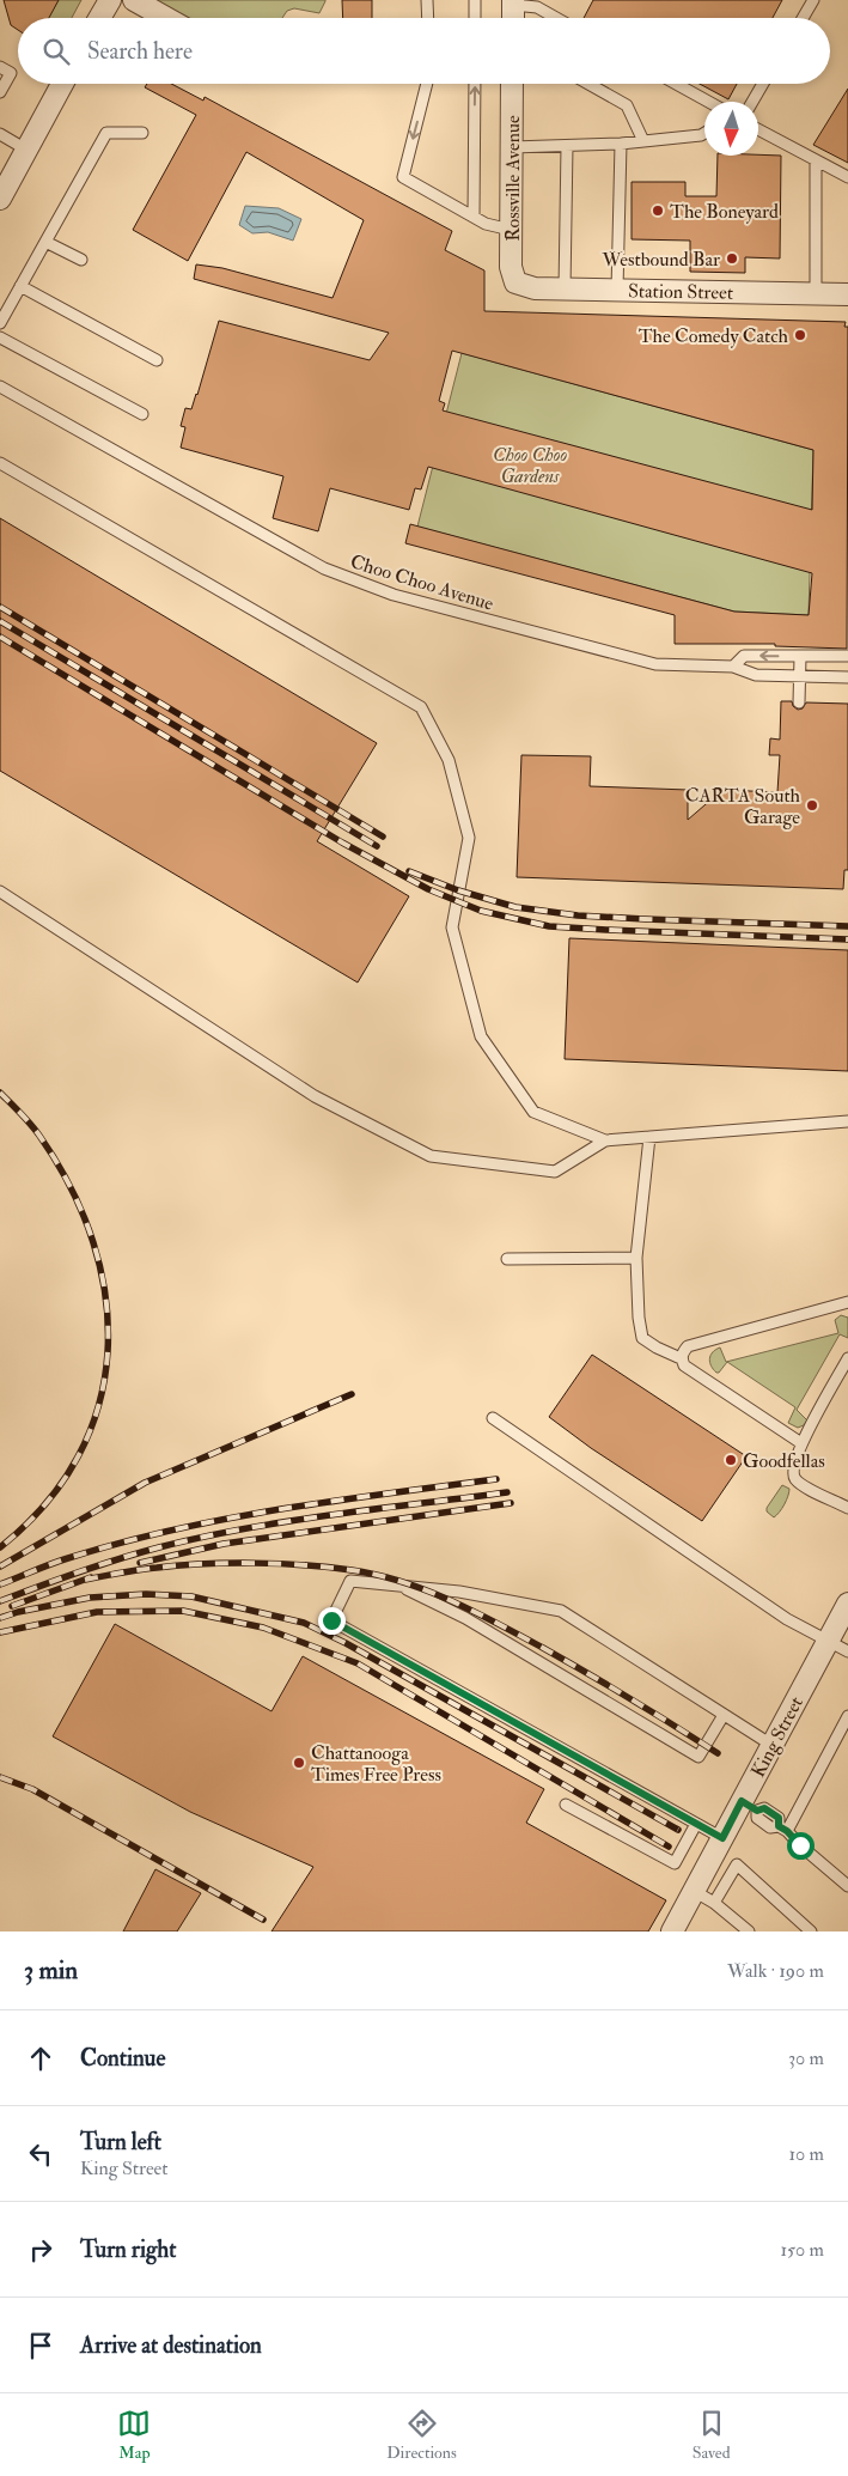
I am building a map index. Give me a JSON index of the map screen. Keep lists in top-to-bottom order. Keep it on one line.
{"streets":{"street":["Rossville Avenue","Station Street","King Street"],"lane":["Choo Choo Avenue"]},"crossings":[["Rossville Avenue","Station Street"]],"parks":["Choo Choo Gardens"],"places":["The Boneyard","Westbound Bar","The Comedy Catch","CARTA South Garage","Goodfellas","Chattanooga Times Free Press"],"north":"bottom","page":{"search":"Search here","heading":["3 min","Walk · 190 m"],"list":[["Continue","30 m"],["Turn left","King Street","10 m"],["Turn right","150 m"],"Arrive at destination"],"nav":["Map","Directions","Saved"]}}
